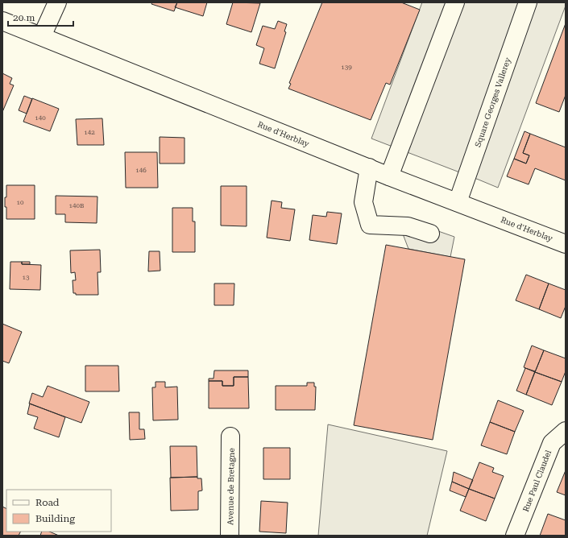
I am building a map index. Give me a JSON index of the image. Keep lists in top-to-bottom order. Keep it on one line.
{"streets":{"street":["Square Georges Vallerey","Rue d'Herblay","Rue Paul Claudel","Avenue de Bretagne"]},"crossings":[["Square Georges Vallerey","Rue d'Herblay"]],"house_numbers":["139","140","142","146","10","140B","13"],"legend":["Road","Building"],"scale_bar":"20 m"}
